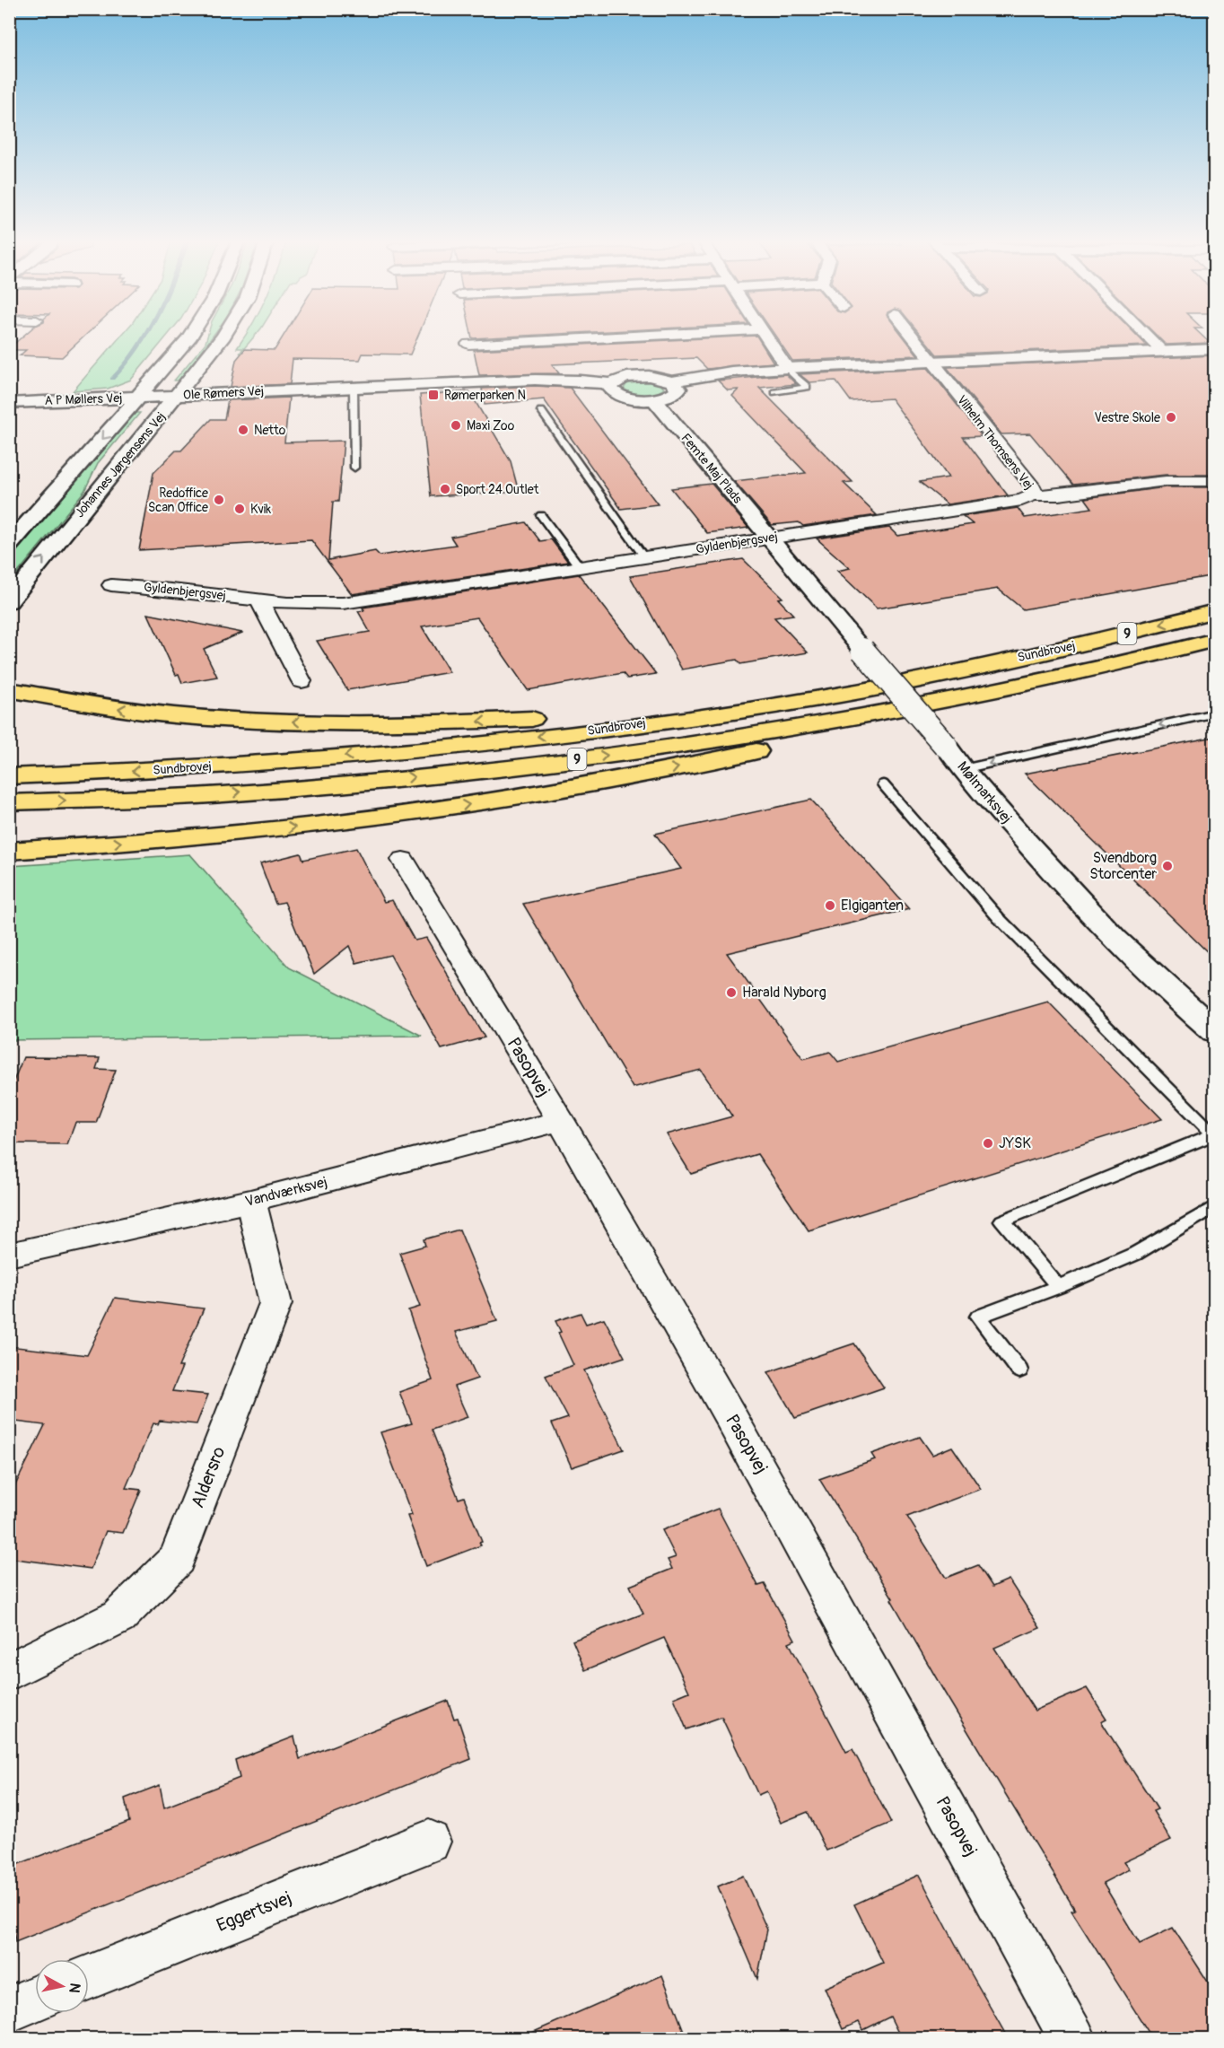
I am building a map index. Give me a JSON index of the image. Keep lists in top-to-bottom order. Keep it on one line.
{"streets":{"main road":["9","Sundbrovej"],"street":["Ole Rømers Vej","A P Møllers Vej","Vilhelm Thomsens Vej","Johannes Jørgensens Vej","Femte Maj Plads","Gyldenbjergsvej","Mølmarksvej","Pasopvej","Vandværksvej","Aldersro","Eggertsvej"]},"crossings":[["Ole Rømers Vej","A P Møllers Vej"],["Ole Rømers Vej","Johannes Jørgensens Vej"],["A P Møllers Vej","Johannes Jørgensens Vej"],["Vilhelm Thomsens Vej","Gyldenbjergsvej"],["Femte Maj Plads","Gyldenbjergsvej"],["Femte Maj Plads","Mølmarksvej"],["Gyldenbjergsvej","Mølmarksvej"],["Pasopvej","Vandværksvej"],["Vandværksvej","Aldersro"]],"places":{"transit":["Rømerparken N"],"other":["Vestre Skole","Maxi Zoo","Netto","Sport 24 Outlet","Redoffice Scan Office","Kvik","Svendborg Storcenter","Elgiganten","Harald Nyborg","JYSK"]},"north":"right"}
